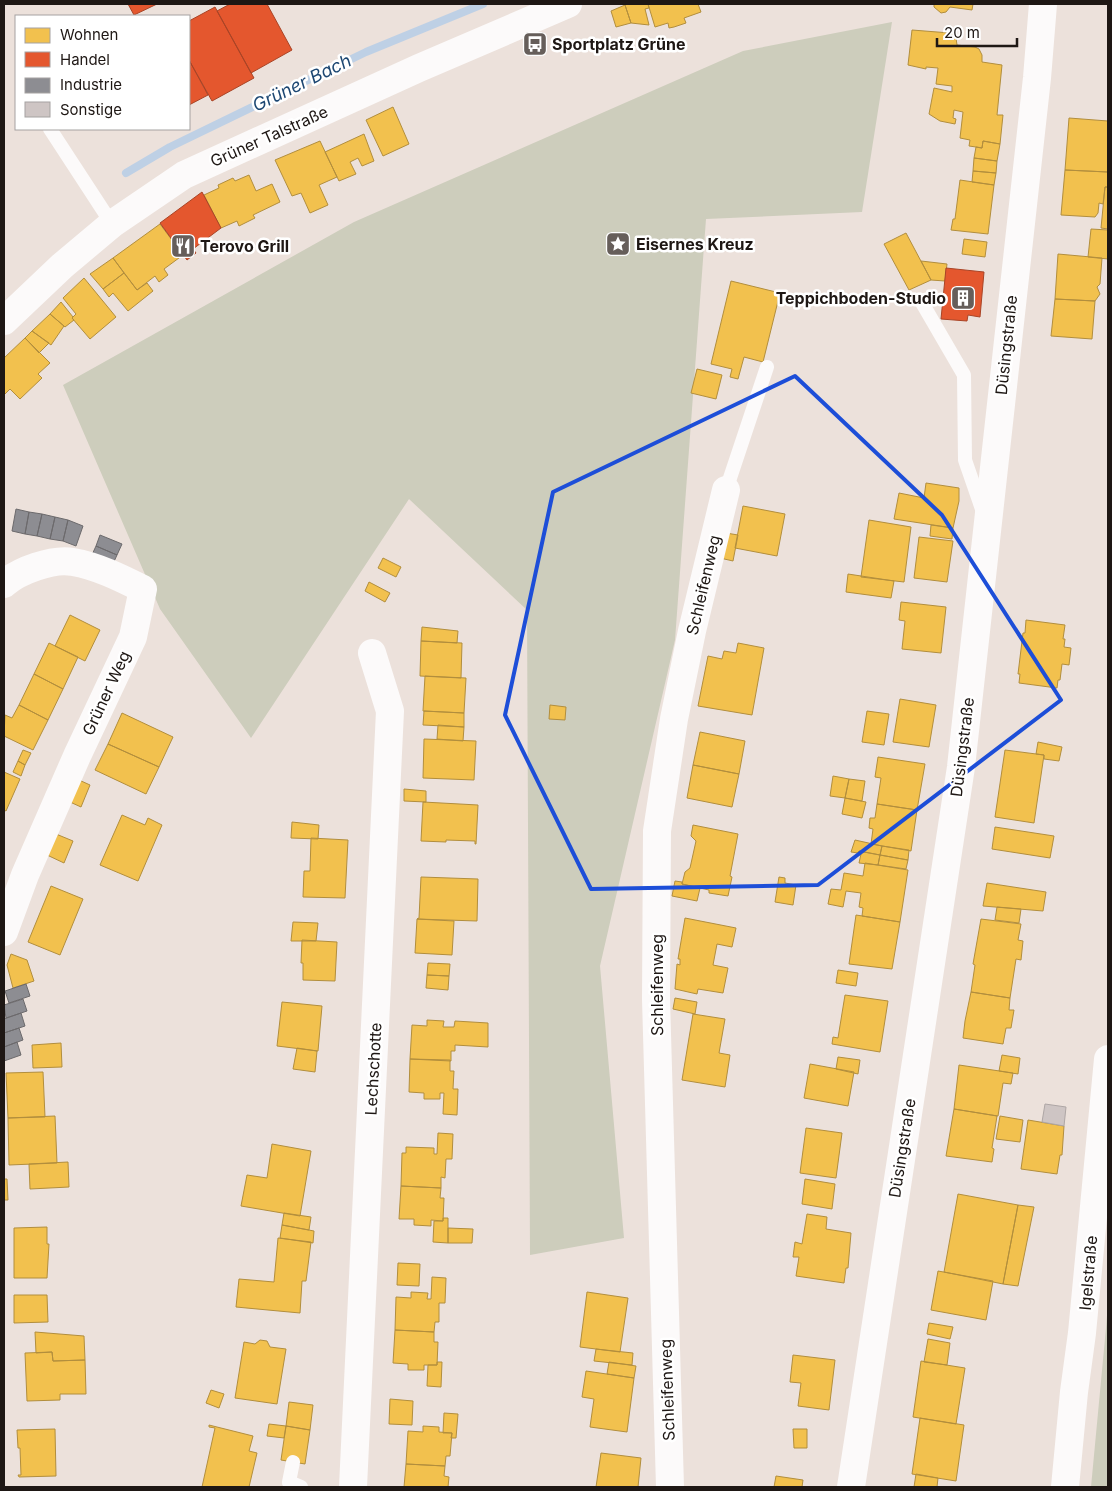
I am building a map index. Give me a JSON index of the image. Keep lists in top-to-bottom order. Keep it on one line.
{"streets":{"main road":["Grüner Talstraße","Düsingstraße","Schleifenweg","Grüner Weg","Lechschotte","Igelstraße"]},"water":["Grüner Bach"],"places":{"bus stop":["Sportplatz Grüne"],"place":["Eisernes Kreuz"],"restaurant":["Terovo Grill"],"building":["Teppichboden-Studio"]},"legend":["Wohnen","Handel","Industrie","Sonstige"],"scale_bar":"20 m"}
